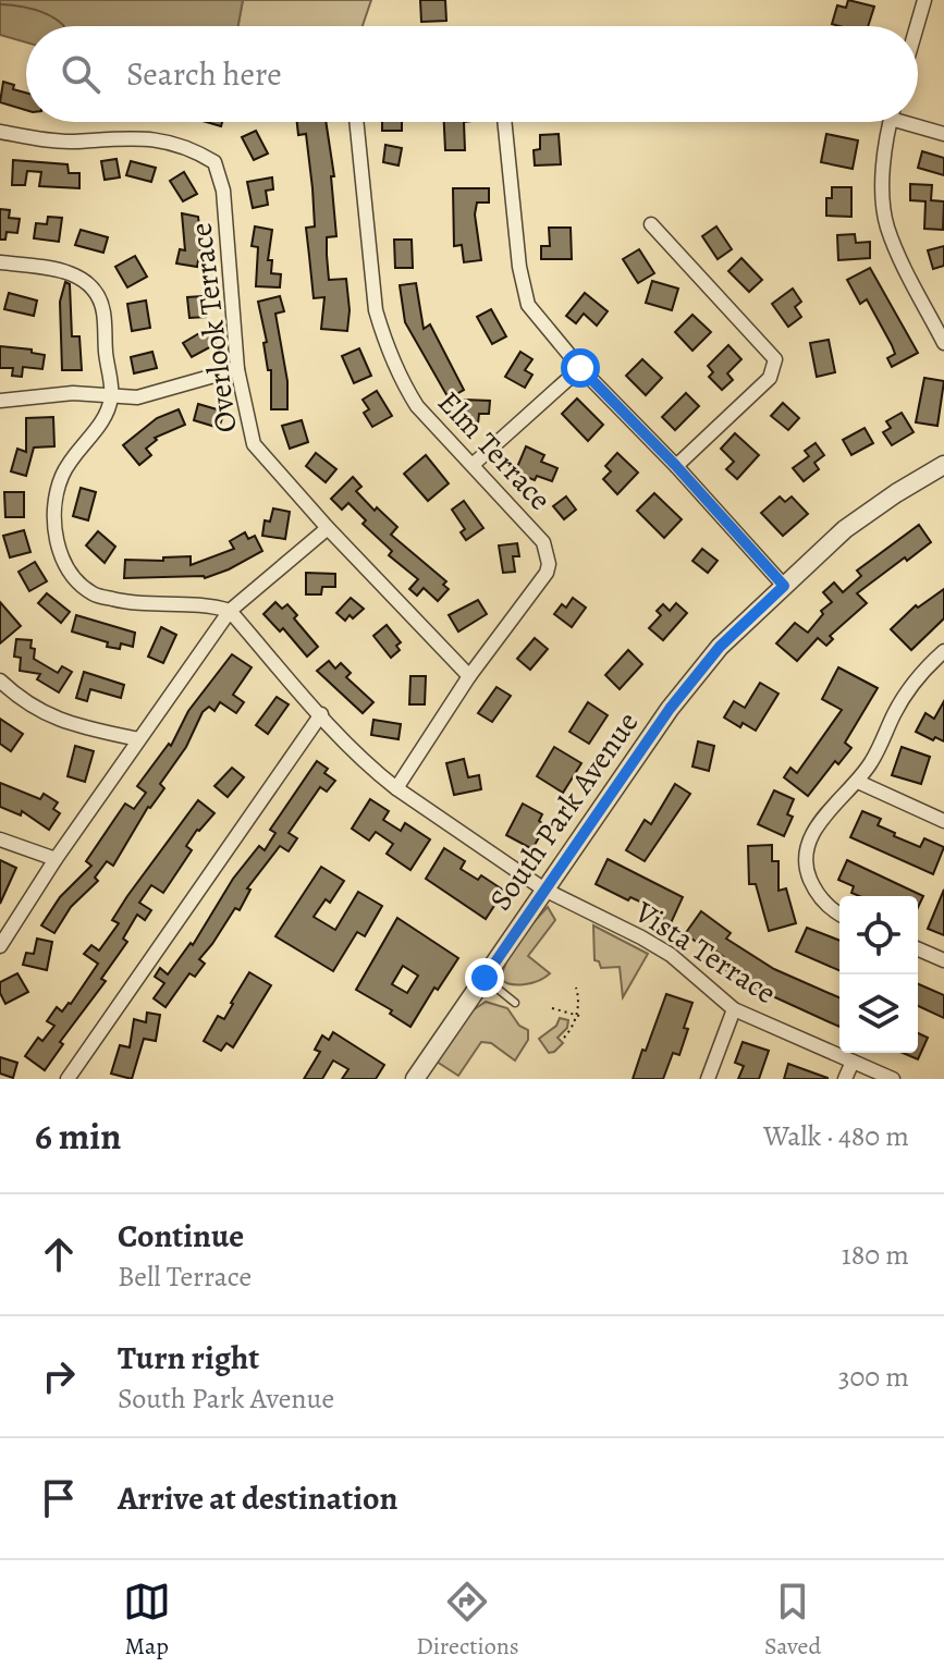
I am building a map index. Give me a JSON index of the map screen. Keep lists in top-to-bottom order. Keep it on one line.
{"streets":{"street":["Overlook Terrace","Elm Terrace","South Park Avenue","Vista Terrace"]},"crossings":[["Overlook Terrace","Elm Terrace"],["Elm Terrace","Vista Terrace"],["South Park Avenue","Vista Terrace"]],"page":{"search":"Search here","heading":["6 min","Walk · 480 m"],"list":[["Continue","Bell Terrace","180 m"],["Turn right","South Park Avenue","300 m"],"Arrive at destination"],"nav":["Map","Directions","Saved"]}}
